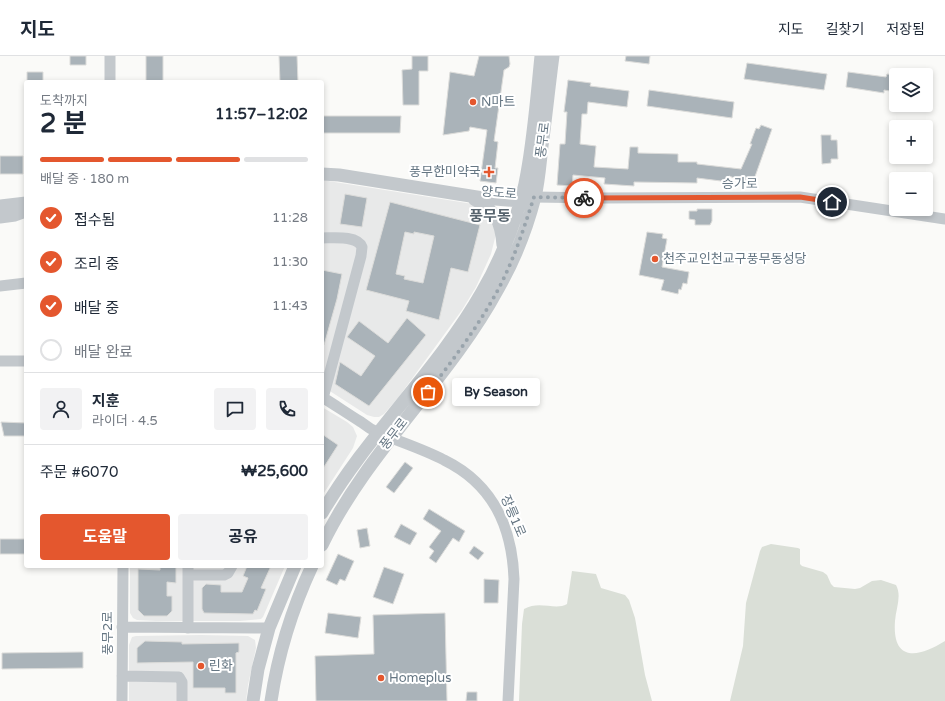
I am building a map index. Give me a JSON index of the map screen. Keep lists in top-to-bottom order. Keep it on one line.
{"streets":{"street":["풍무로","승가로","양도로","장릉1로","풍무2로"]},"crossings":[["풍무로","승가로"],["풍무로","양도로"],["풍무로","장릉1로"],["승가로","양도로"]],"districts":["풍무동"],"places":{"other":["N마트","천주교인천교구풍무동성당","By Season","린화","Homeplus"],"health":["풍무한미약국"]},"page":{"header":"지도","nav":["지도","길찾기","저장됨"],"map_buttons":["+","−"],"heading":["2 분","도착까지","11:57–12:02"],"panel":["지훈","라이더 · 4.5","주문 #6070","₩25,600"],"bar":"배달 중 · 180 m","list":[["접수됨","11:28"],["조리 중","11:30"],["배달 중","11:43"],"배달 완료"],"bubble":"By Season","buttons":["도움말","공유"]}}
